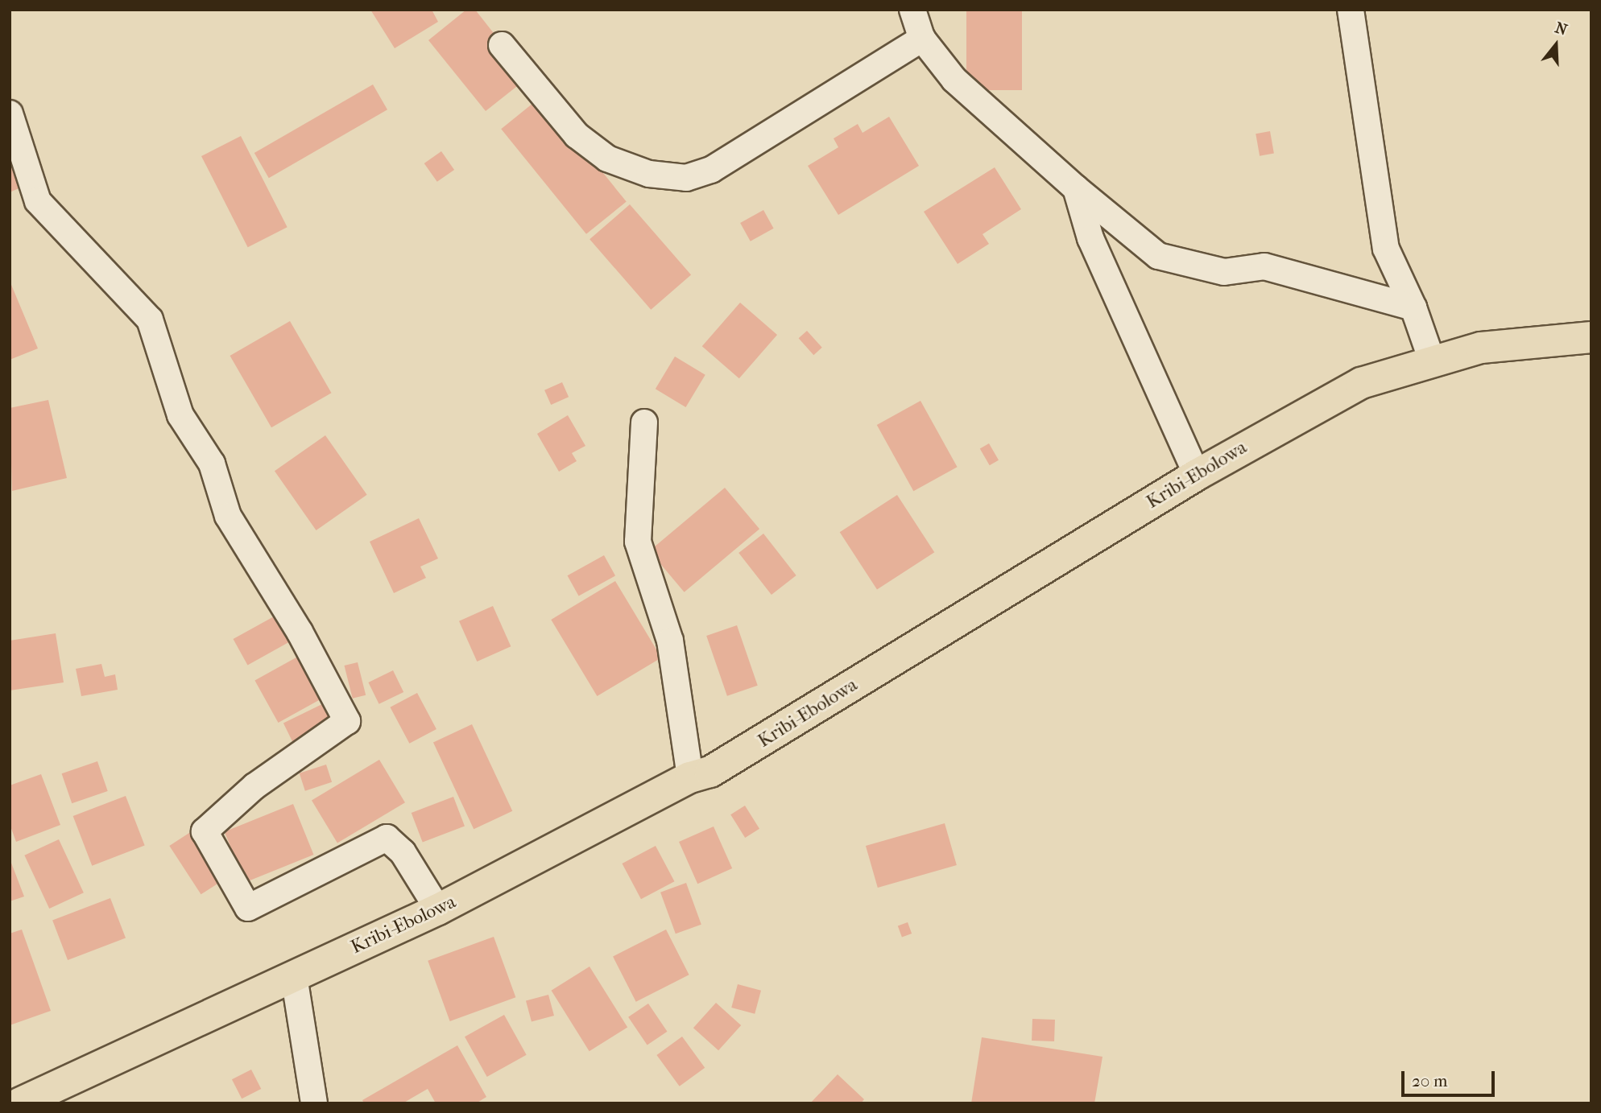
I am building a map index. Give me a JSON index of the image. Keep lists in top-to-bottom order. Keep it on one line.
{"streets":{"highway":["Kribi-Ebolowa"]},"scale_bar":"20 m","north":"top"}
